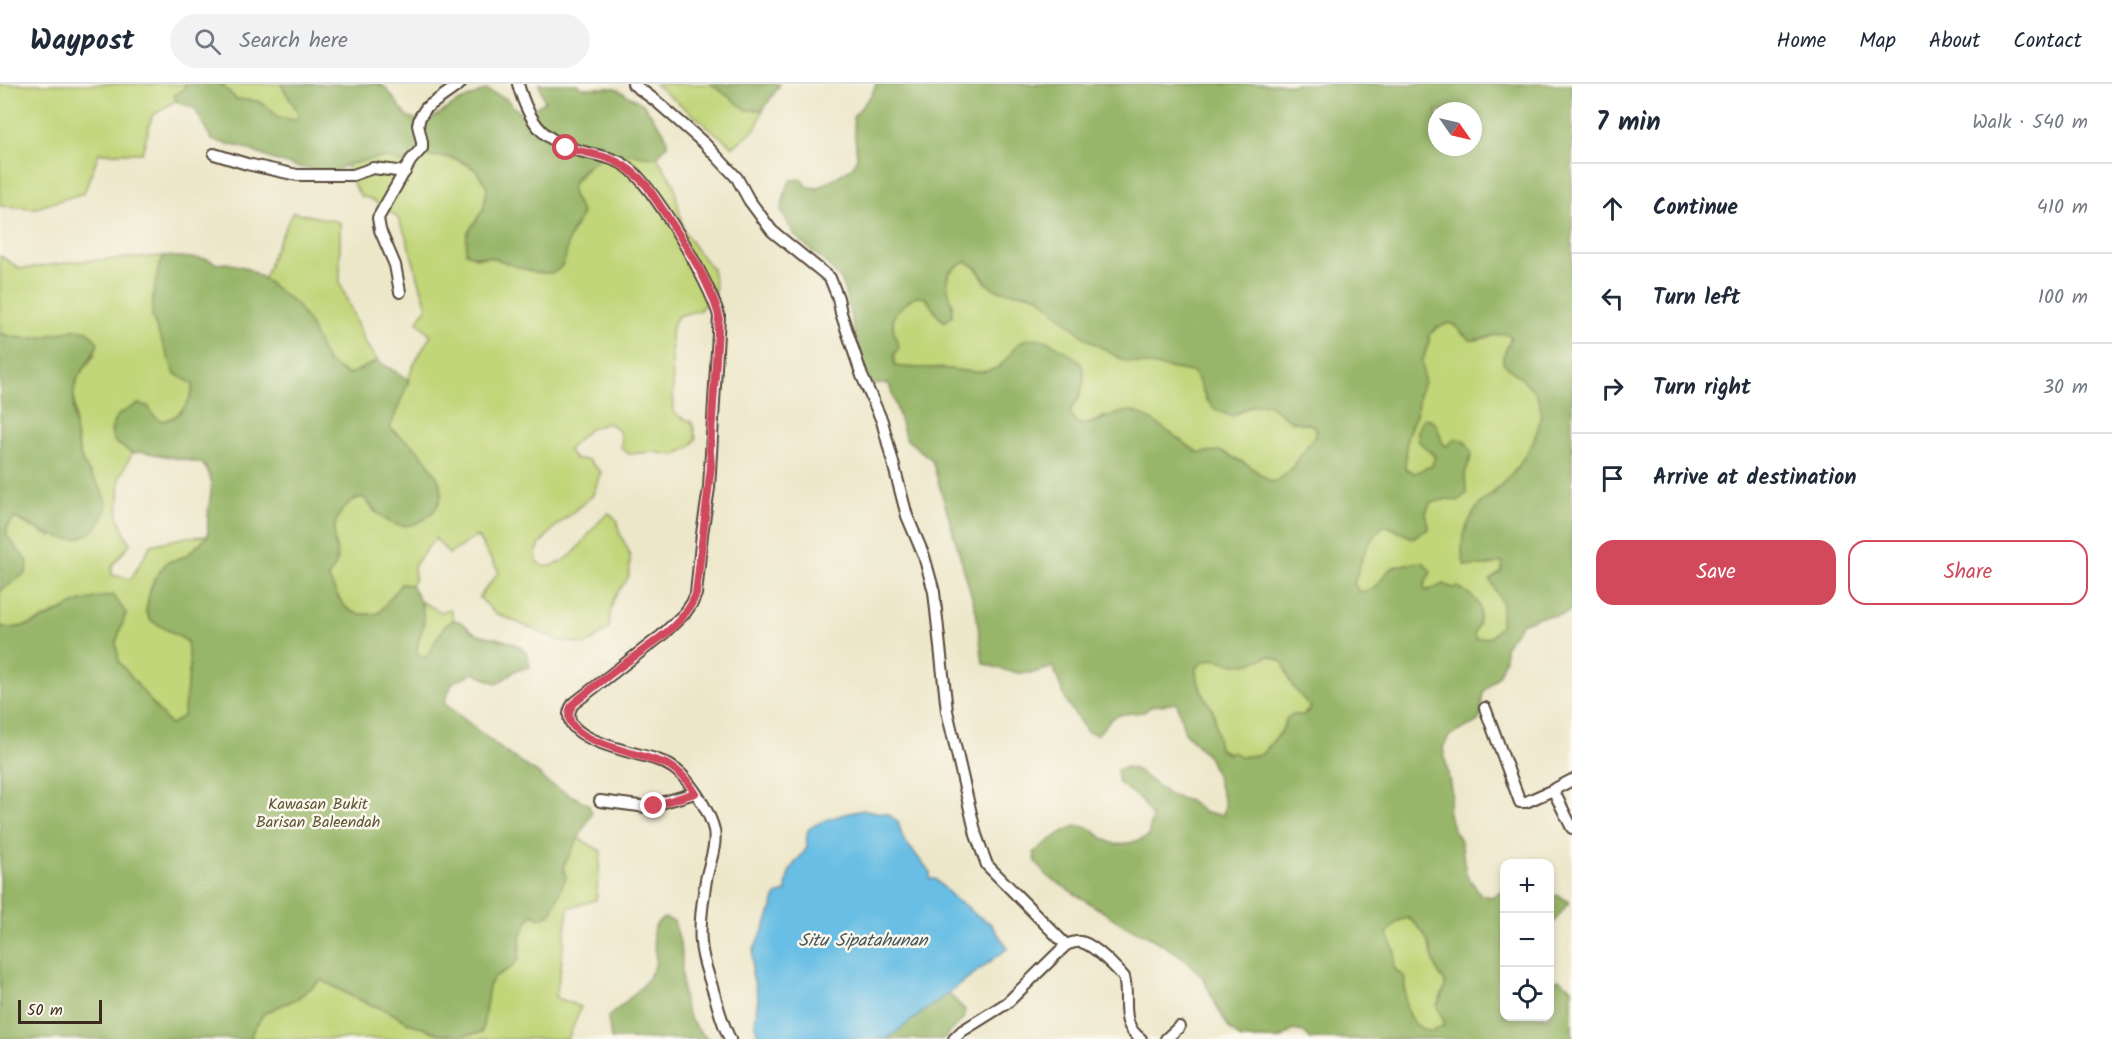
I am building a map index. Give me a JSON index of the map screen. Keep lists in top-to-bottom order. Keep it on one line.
{"water":["Situ Sipatahunan"],"parks":["Kawasan Bukit Barisan Baleendah"],"scale_bar":"50 m","north":"bottom right","page":{"header":"Waypost","search":"Search here","nav":["Home","Map","About","Contact"],"heading":["7 min","Walk · 540 m"],"list":[["Continue","410 m"],["Turn left","100 m"],["Turn right","30 m"],"Arrive at destination"],"buttons":["Save","Share"],"map_buttons":["+","−"],"scale":"50 m"}}
